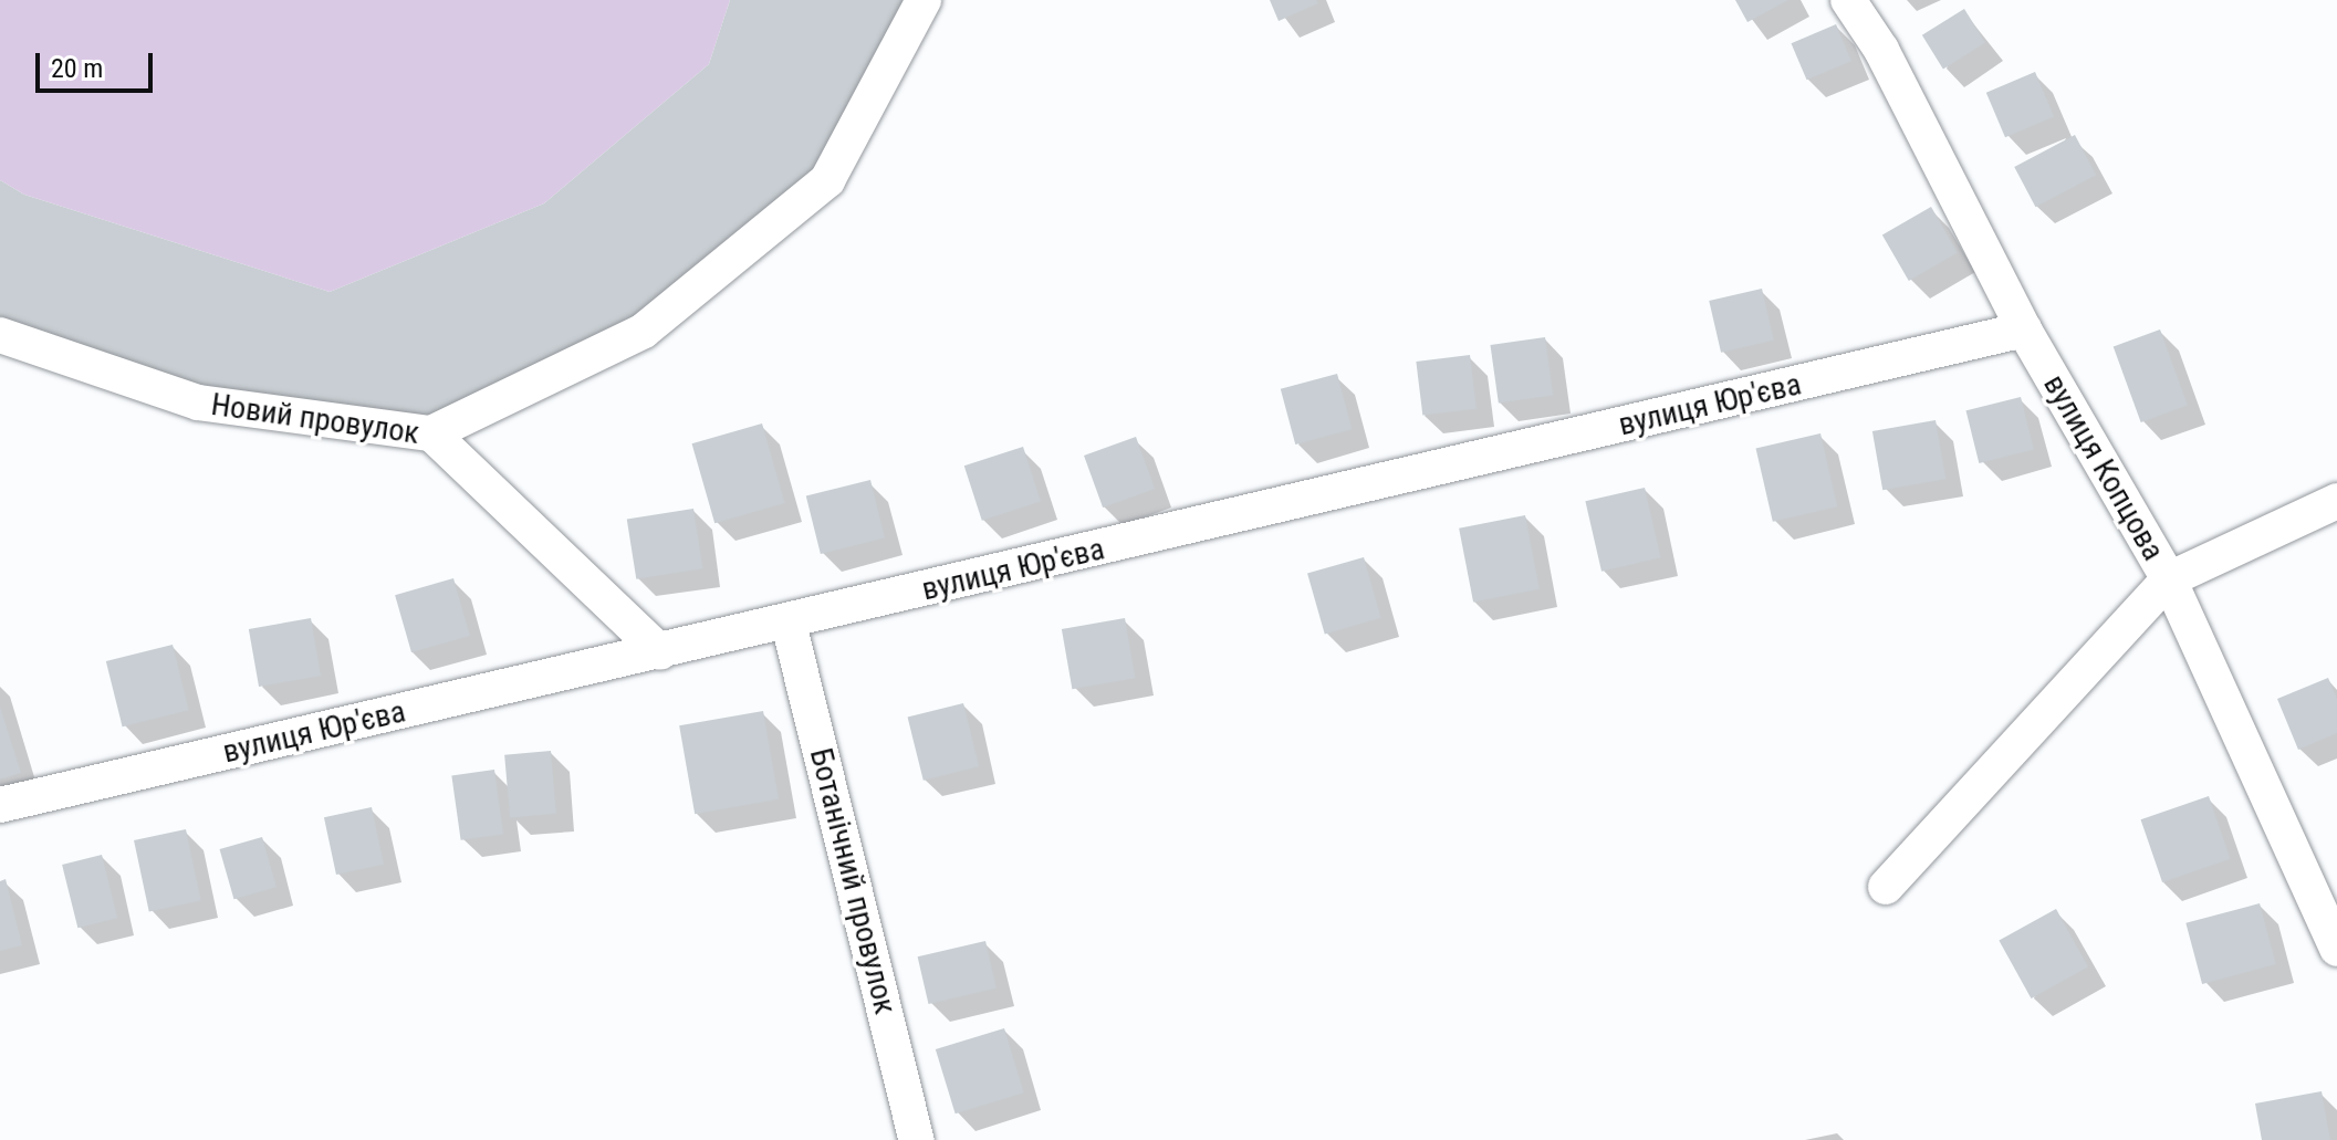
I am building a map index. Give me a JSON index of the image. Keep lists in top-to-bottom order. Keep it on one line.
{"streets":{"street":["вулиця Юр'єва","Новий провулок","вулиця Копцова","Ботанічний провулок"]},"crossings":[["вулиця Юр'єва","Новий провулок"],["вулиця Юр'єва","вулиця Копцова"],["вулиця Юр'єва","Ботанічний провулок"]],"scale_bar":"20 m"}
